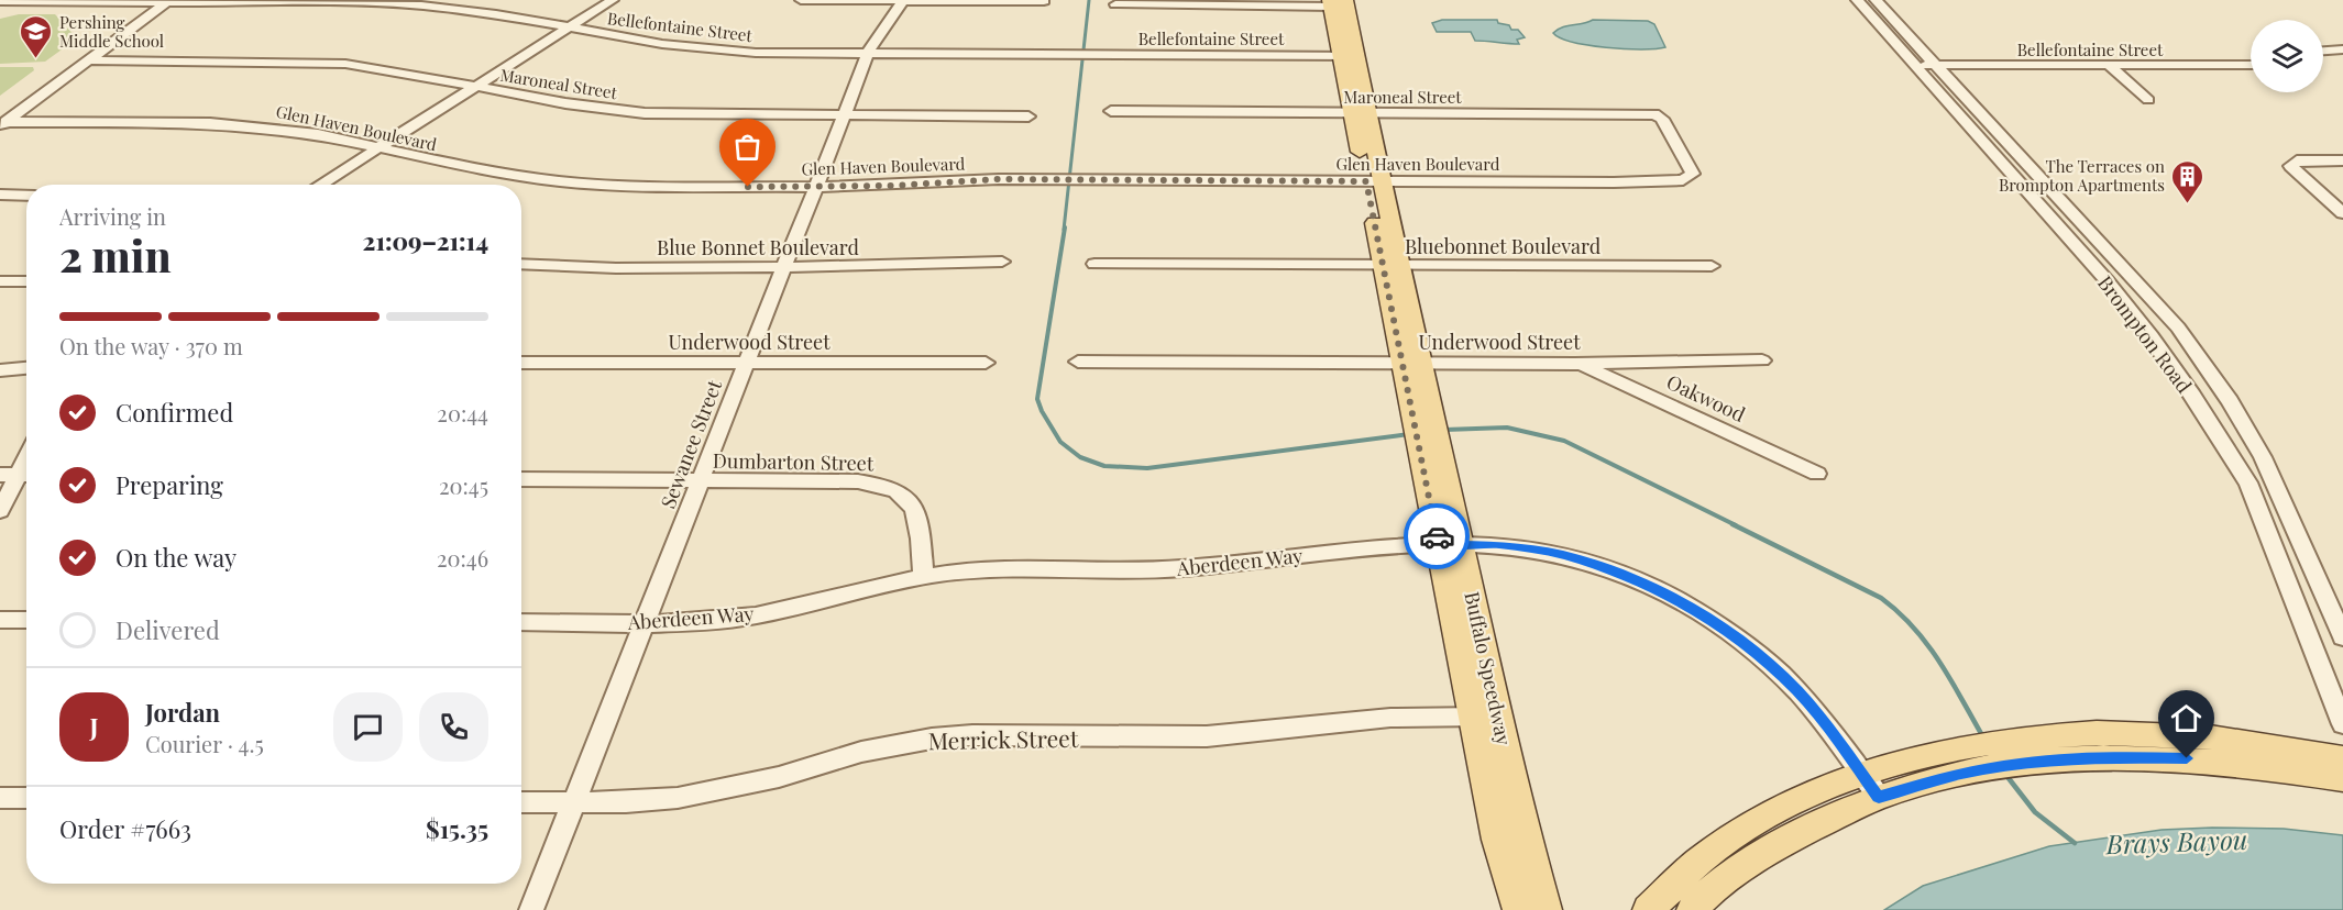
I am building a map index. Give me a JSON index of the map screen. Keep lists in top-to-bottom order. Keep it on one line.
{"streets":{"main road":["Buffalo Speedway"],"street":["Bellefontaine Street","Maroneal Street","Glen Haven Boulevard","Bluebonnet Boulevard","Blue Bonnet Boulevard","Brompton Road","Underwood Street","Oakwood","Sewanee Street","Dumbarton Street","Aberdeen Way","Merrick Street"]},"crossings":[["Bellefontaine Street","Brompton Road"],["Bellefontaine Street","Sewanee Street"],["Bellefontaine Street","Buffalo Speedway"],["Maroneal Street","Glen Haven Boulevard"],["Maroneal Street","Sewanee Street"],["Maroneal Street","Buffalo Speedway"],["Glen Haven Boulevard","Sewanee Street"],["Glen Haven Boulevard","Buffalo Speedway"],["Bluebonnet Boulevard","Buffalo Speedway"],["Blue Bonnet Boulevard","Sewanee Street"],["Underwood Street","Oakwood"],["Underwood Street","Sewanee Street"],["Underwood Street","Buffalo Speedway"],["Sewanee Street","Dumbarton Street"],["Sewanee Street","Aberdeen Way"],["Sewanee Street","Merrick Street"],["Dumbarton Street","Aberdeen Way"],["Aberdeen Way","Buffalo Speedway"],["Buffalo Speedway","Merrick Street"]],"water":["Brays Bayou"],"places":{"school or university":["Pershing Middle School"],"building":["The Terraces on Brompton Apartments"]},"page":{"heading":["2 min","Arriving in","21:09–21:14"],"panel":["Jordan","Courier · 4.5","Order #7663","$15.35"],"bar":"On the way · 370 m","list":[["Confirmed","20:44"],["Preparing","20:45"],["On the way","20:46"],"Delivered"],"round":"J"}}
